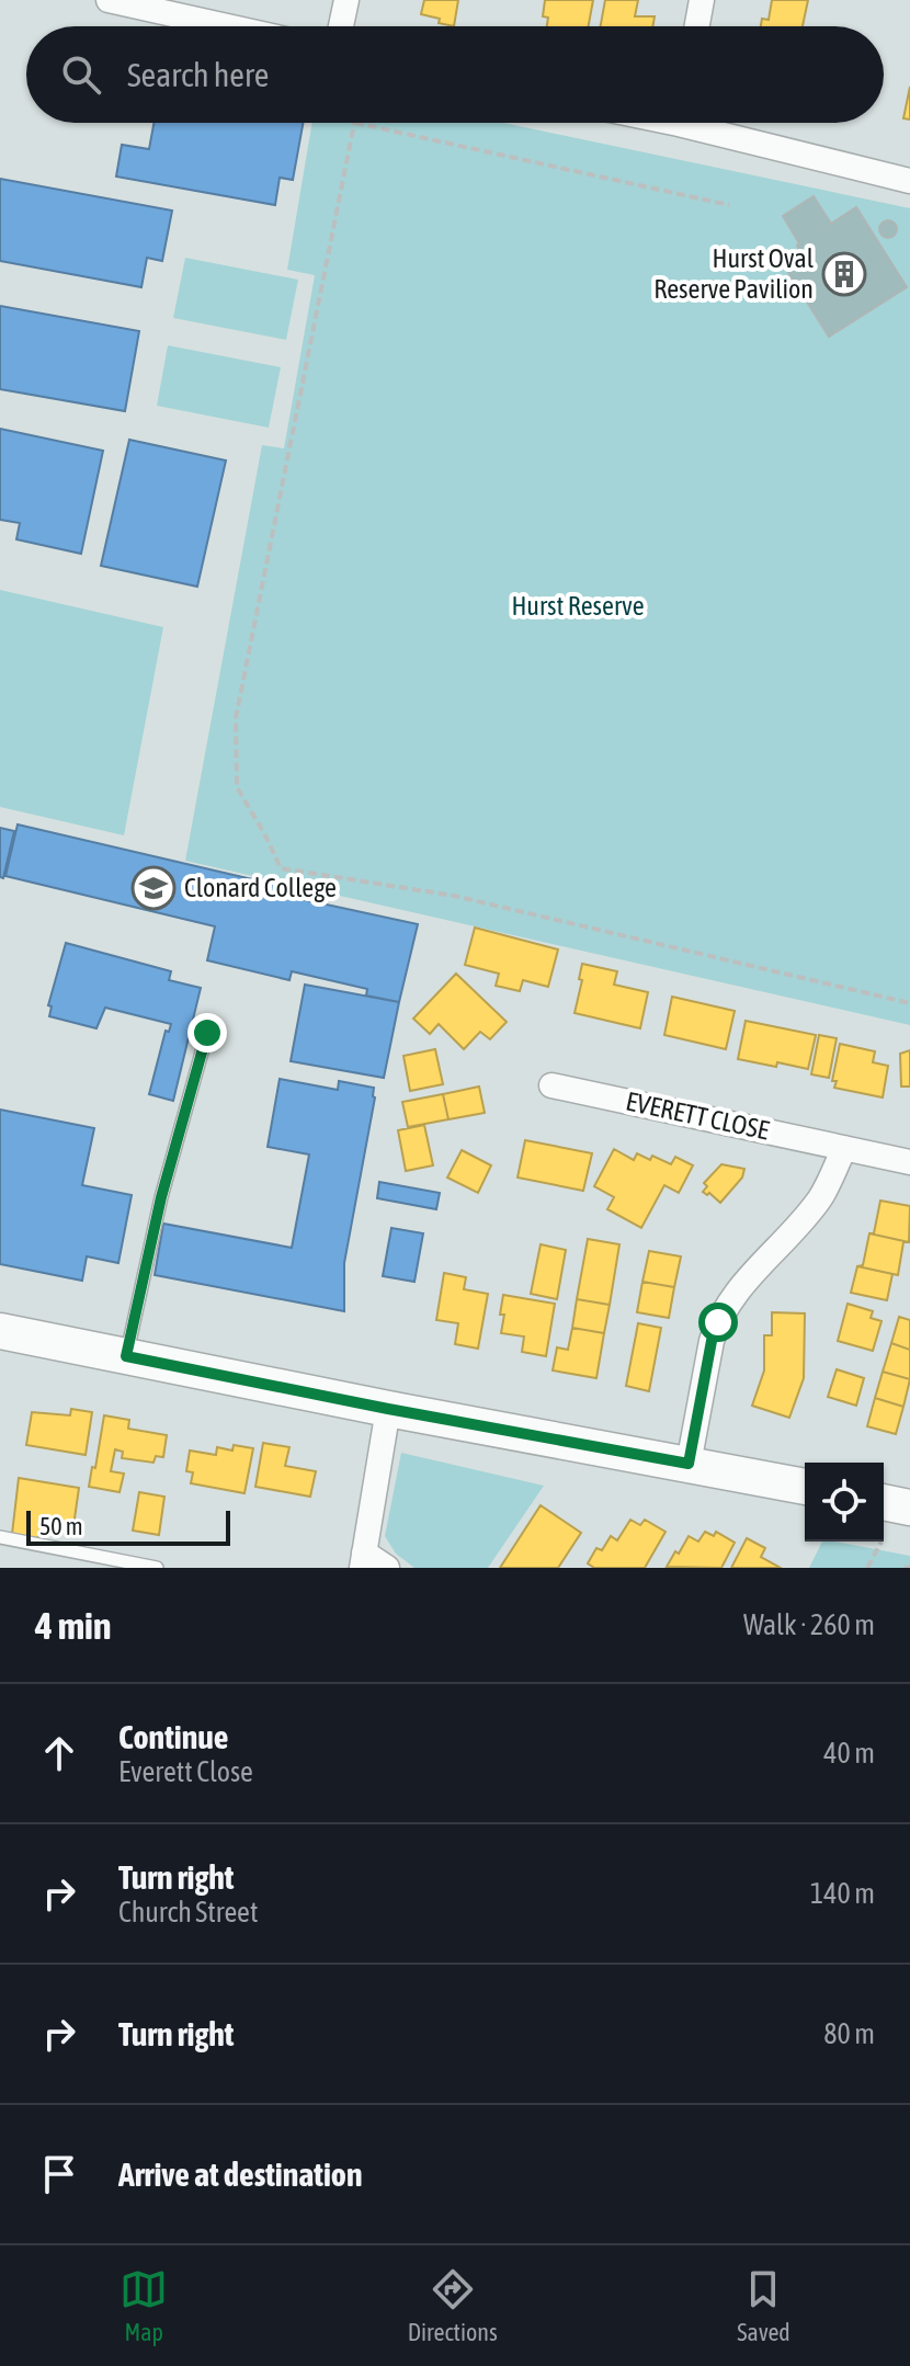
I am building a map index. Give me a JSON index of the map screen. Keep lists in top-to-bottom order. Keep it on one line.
{"streets":{"street":["EVERETT CLOSE"]},"parks":["Hurst Reserve"],"places":{"building":["Hurst Oval Reserve Pavilion"],"school or university":["Clonard College"]},"scale_bar":"50 m","page":{"search":"Search here","scale":"50 m","heading":["4 min","Walk · 260 m"],"list":[["Continue","Everett Close","40 m"],["Turn right","Church Street","140 m"],["Turn right","80 m"],"Arrive at destination"],"nav":["Map","Directions","Saved"]}}
